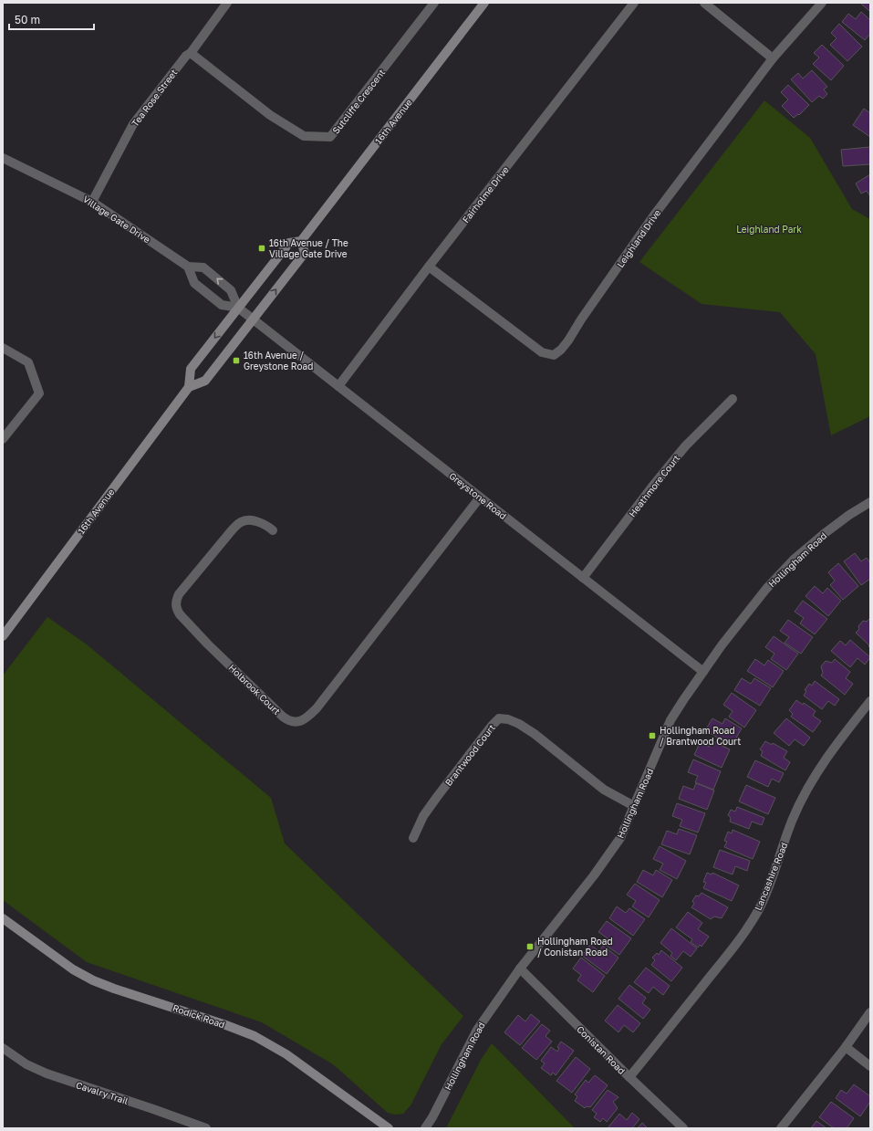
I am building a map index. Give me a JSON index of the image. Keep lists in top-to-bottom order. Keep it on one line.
{"streets":{"main road":["16th Avenue","Rodick Road"],"street":["Tea Rose Street","Sutcliffe Crescent","Fairholme Drive","Village Gate Drive","Leighland Drive","Heathmore Court","Greystone Road","Hollingham Road","Holbrook Court","Brantwood Court","Lancashire Road","Conistan Road","Cavalry Trail"]},"crossings":[["Tea Rose Street","Sutcliffe Crescent"],["Tea Rose Street","Village Gate Drive"],["16th Avenue","Village Gate Drive"],["16th Avenue","Greystone Road"],["Fairholme Drive","Leighland Drive"],["Fairholme Drive","Greystone Road"],["Village Gate Drive","Greystone Road"],["Heathmore Court","Greystone Road"],["Greystone Road","Hollingham Road"],["Greystone Road","Holbrook Court"],["Hollingham Road","Brantwood Court"],["Hollingham Road","Conistan Road"],["Lancashire Road","Conistan Road"]],"parks":["Leighland Park"],"places":{"transit":["16th Avenue / The Village Gate Drive","16th Avenue / Greystone Road","Hollingham Road / Brantwood Court","Hollingham Road / Conistan Road"]},"scale_bar":"50 m"}
